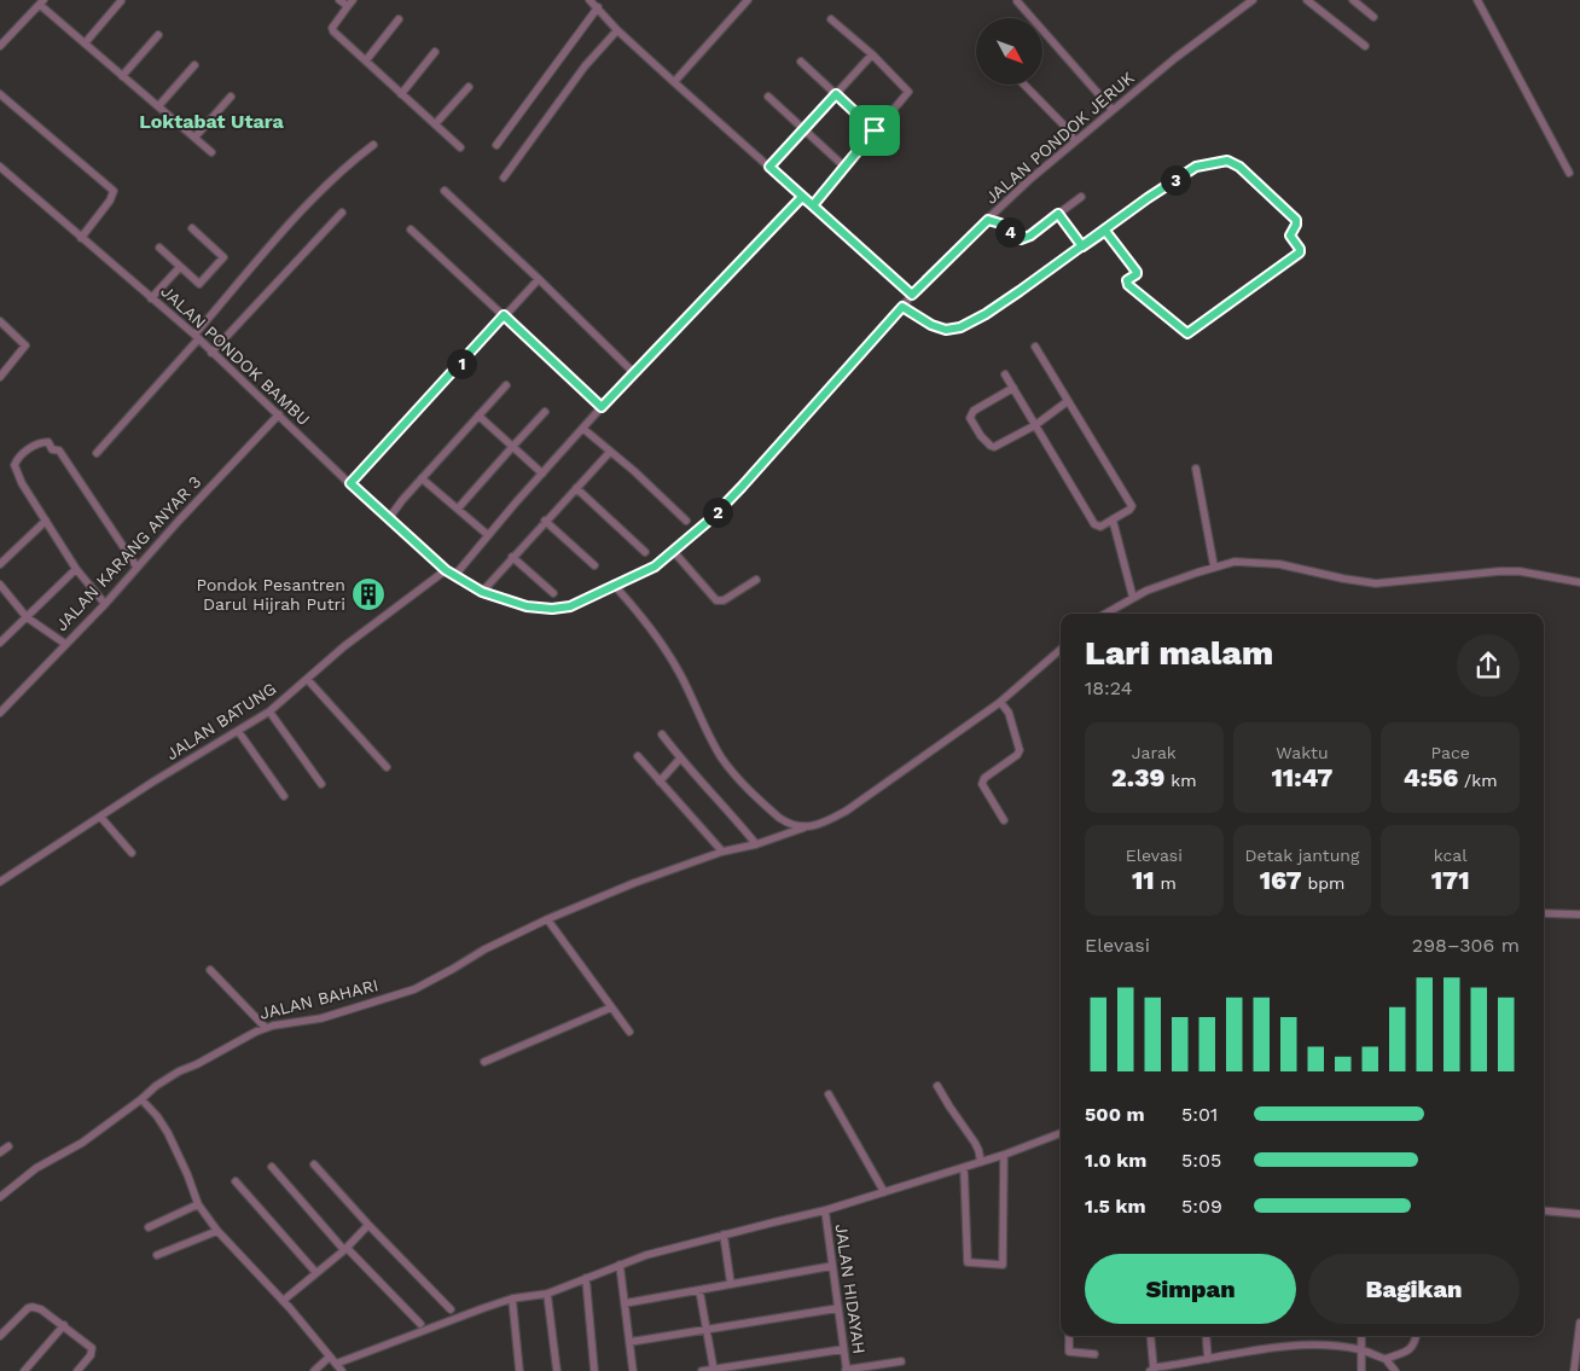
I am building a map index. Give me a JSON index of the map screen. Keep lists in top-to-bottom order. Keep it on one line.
{"streets":{"street":["JALAN PONDOK JERUK","JALAN PONDOK BAMBU","JALAN KARANG ANYAR 3","JALAN BATUNG","JALAN BAHARI","JALAN HIDAYAH"]},"crossings":[["JALAN PONDOK JERUK","JALAN PONDOK BAMBU"],["JALAN PONDOK JERUK","JALAN BATUNG"],["JALAN PONDOK BAMBU","JALAN KARANG ANYAR 3"],["JALAN PONDOK BAMBU","JALAN BATUNG"]],"districts":["Loktabat Utara"],"places":{"building":["Pondok Pesantren Darul Hijrah Putri"]},"north":"bottom right","page":{"pins":["3","4","1","2"],"heading":["Lari malam","18:24"],"stats":[["Jarak","2.39 km"],["Waktu","11:47"],["Pace","4:56 /km"],["Elevasi","11 m"],["Detak jantung","167 bpm"],["kcal","171"]],"chart":["Elevasi","298–306 m"],"list":[{"name":"500 m","note":"5:01"},{"name":"1.0 km","note":"5:05"},{"name":"1.5 km","note":"5:09"}],"buttons":["Simpan","Bagikan"]}}
